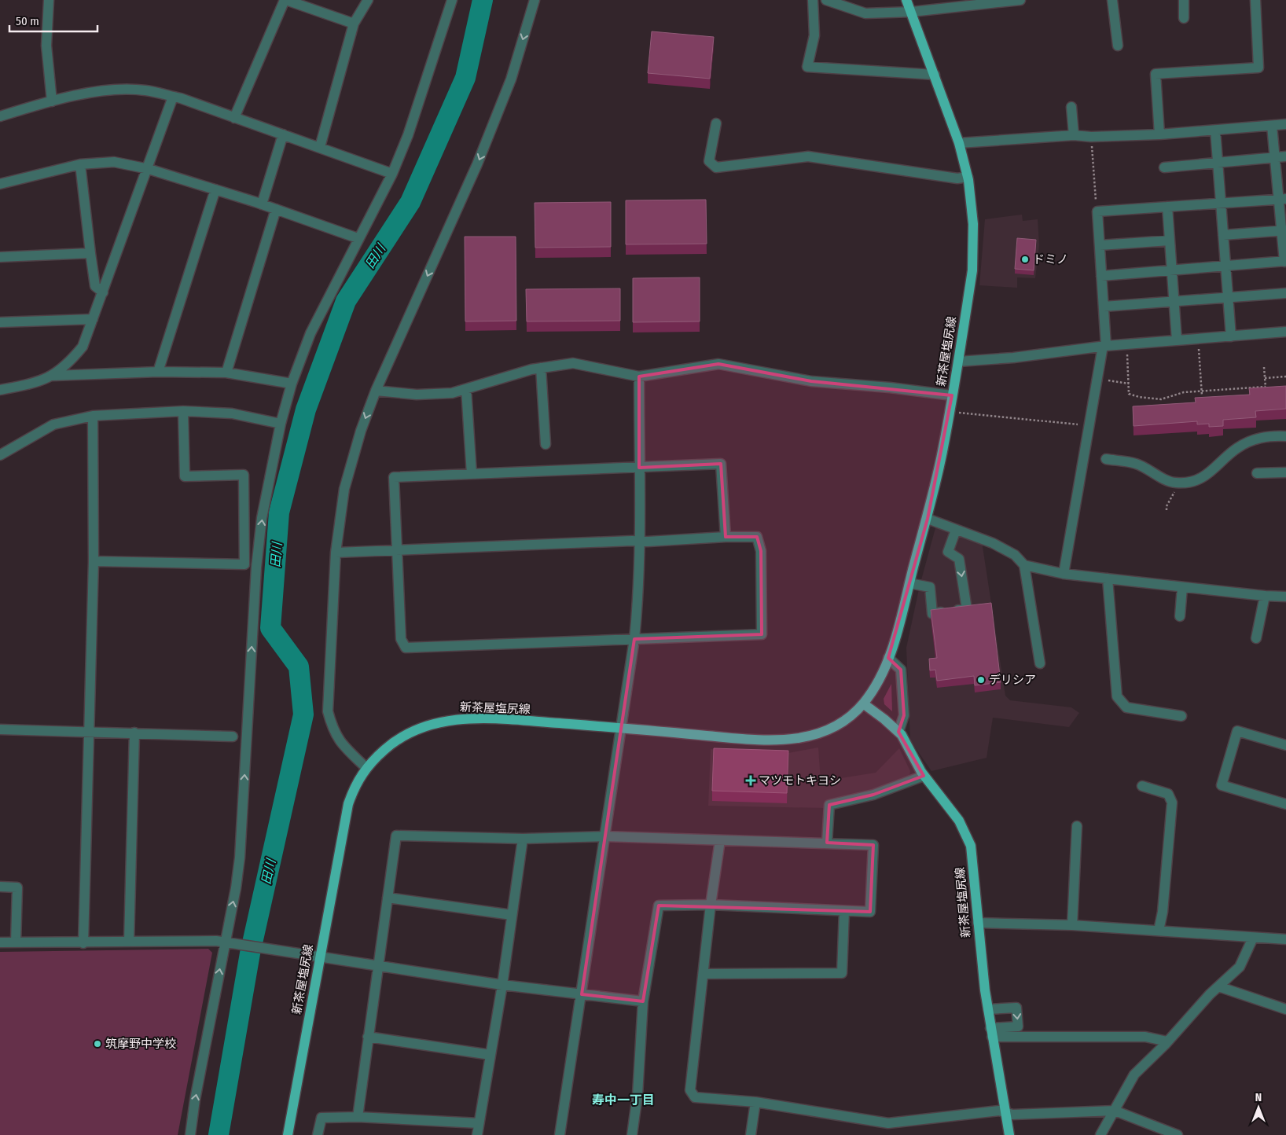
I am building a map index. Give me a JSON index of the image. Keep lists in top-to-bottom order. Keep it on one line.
{"streets":{"main road":["新茶屋塩尻線"]},"districts":["寿中一丁目"],"water":["田川"],"places":{"other":["ドミノ","デリシア","筑摩野中学校"],"health":["マツモトキヨシ"]},"scale_bar":"50 m","north":"top"}
